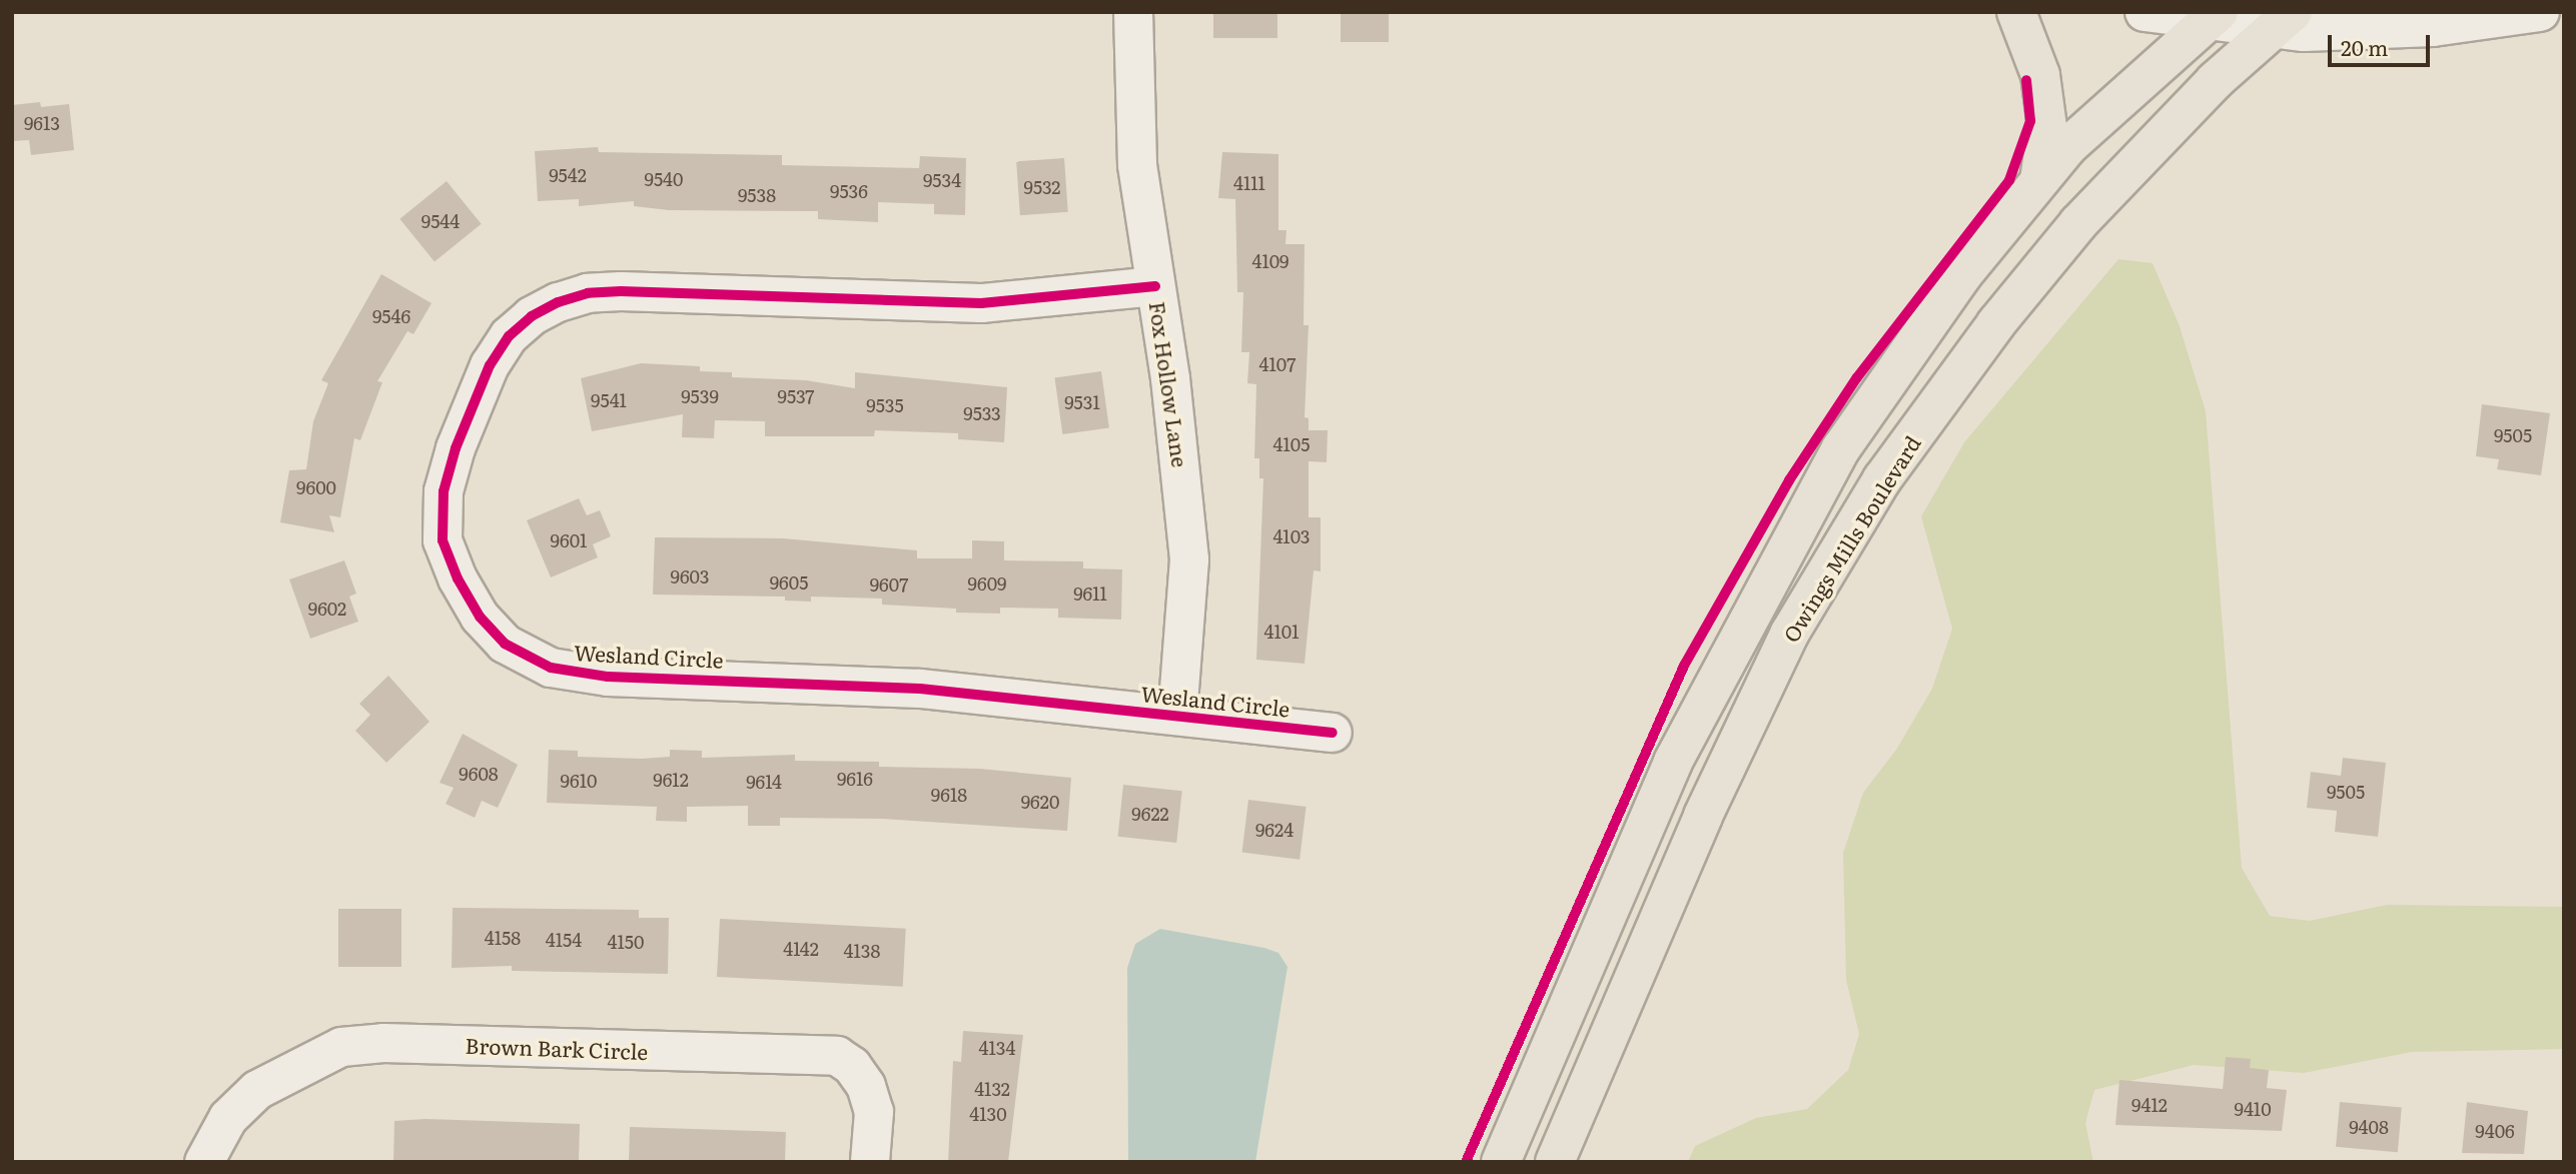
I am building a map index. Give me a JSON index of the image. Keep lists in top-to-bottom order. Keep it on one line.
{"streets":{"main road":["Owings Mills Boulevard"],"street":["Fox Hollow Lane","Wesland Circle","Brown Bark Circle"]},"crossings":[["Fox Hollow Lane","Wesland Circle"]],"house_numbers":["9613","9542","9540","9534","4111","9532","9536","9538","9544","4109","9546","4107","9539","9537","9541","9531","9535","9533","9505","4105","9600","4103","9601","9603","9605","9609","9607","9611","9602","4101","9608","9616","9612","9610","9614","9505","9618","9620","9622","9624","4158","4154","4150","4142","4138","4134","4132","9412","9410","4130","9408","9406"],"scale_bar":"20 m"}
